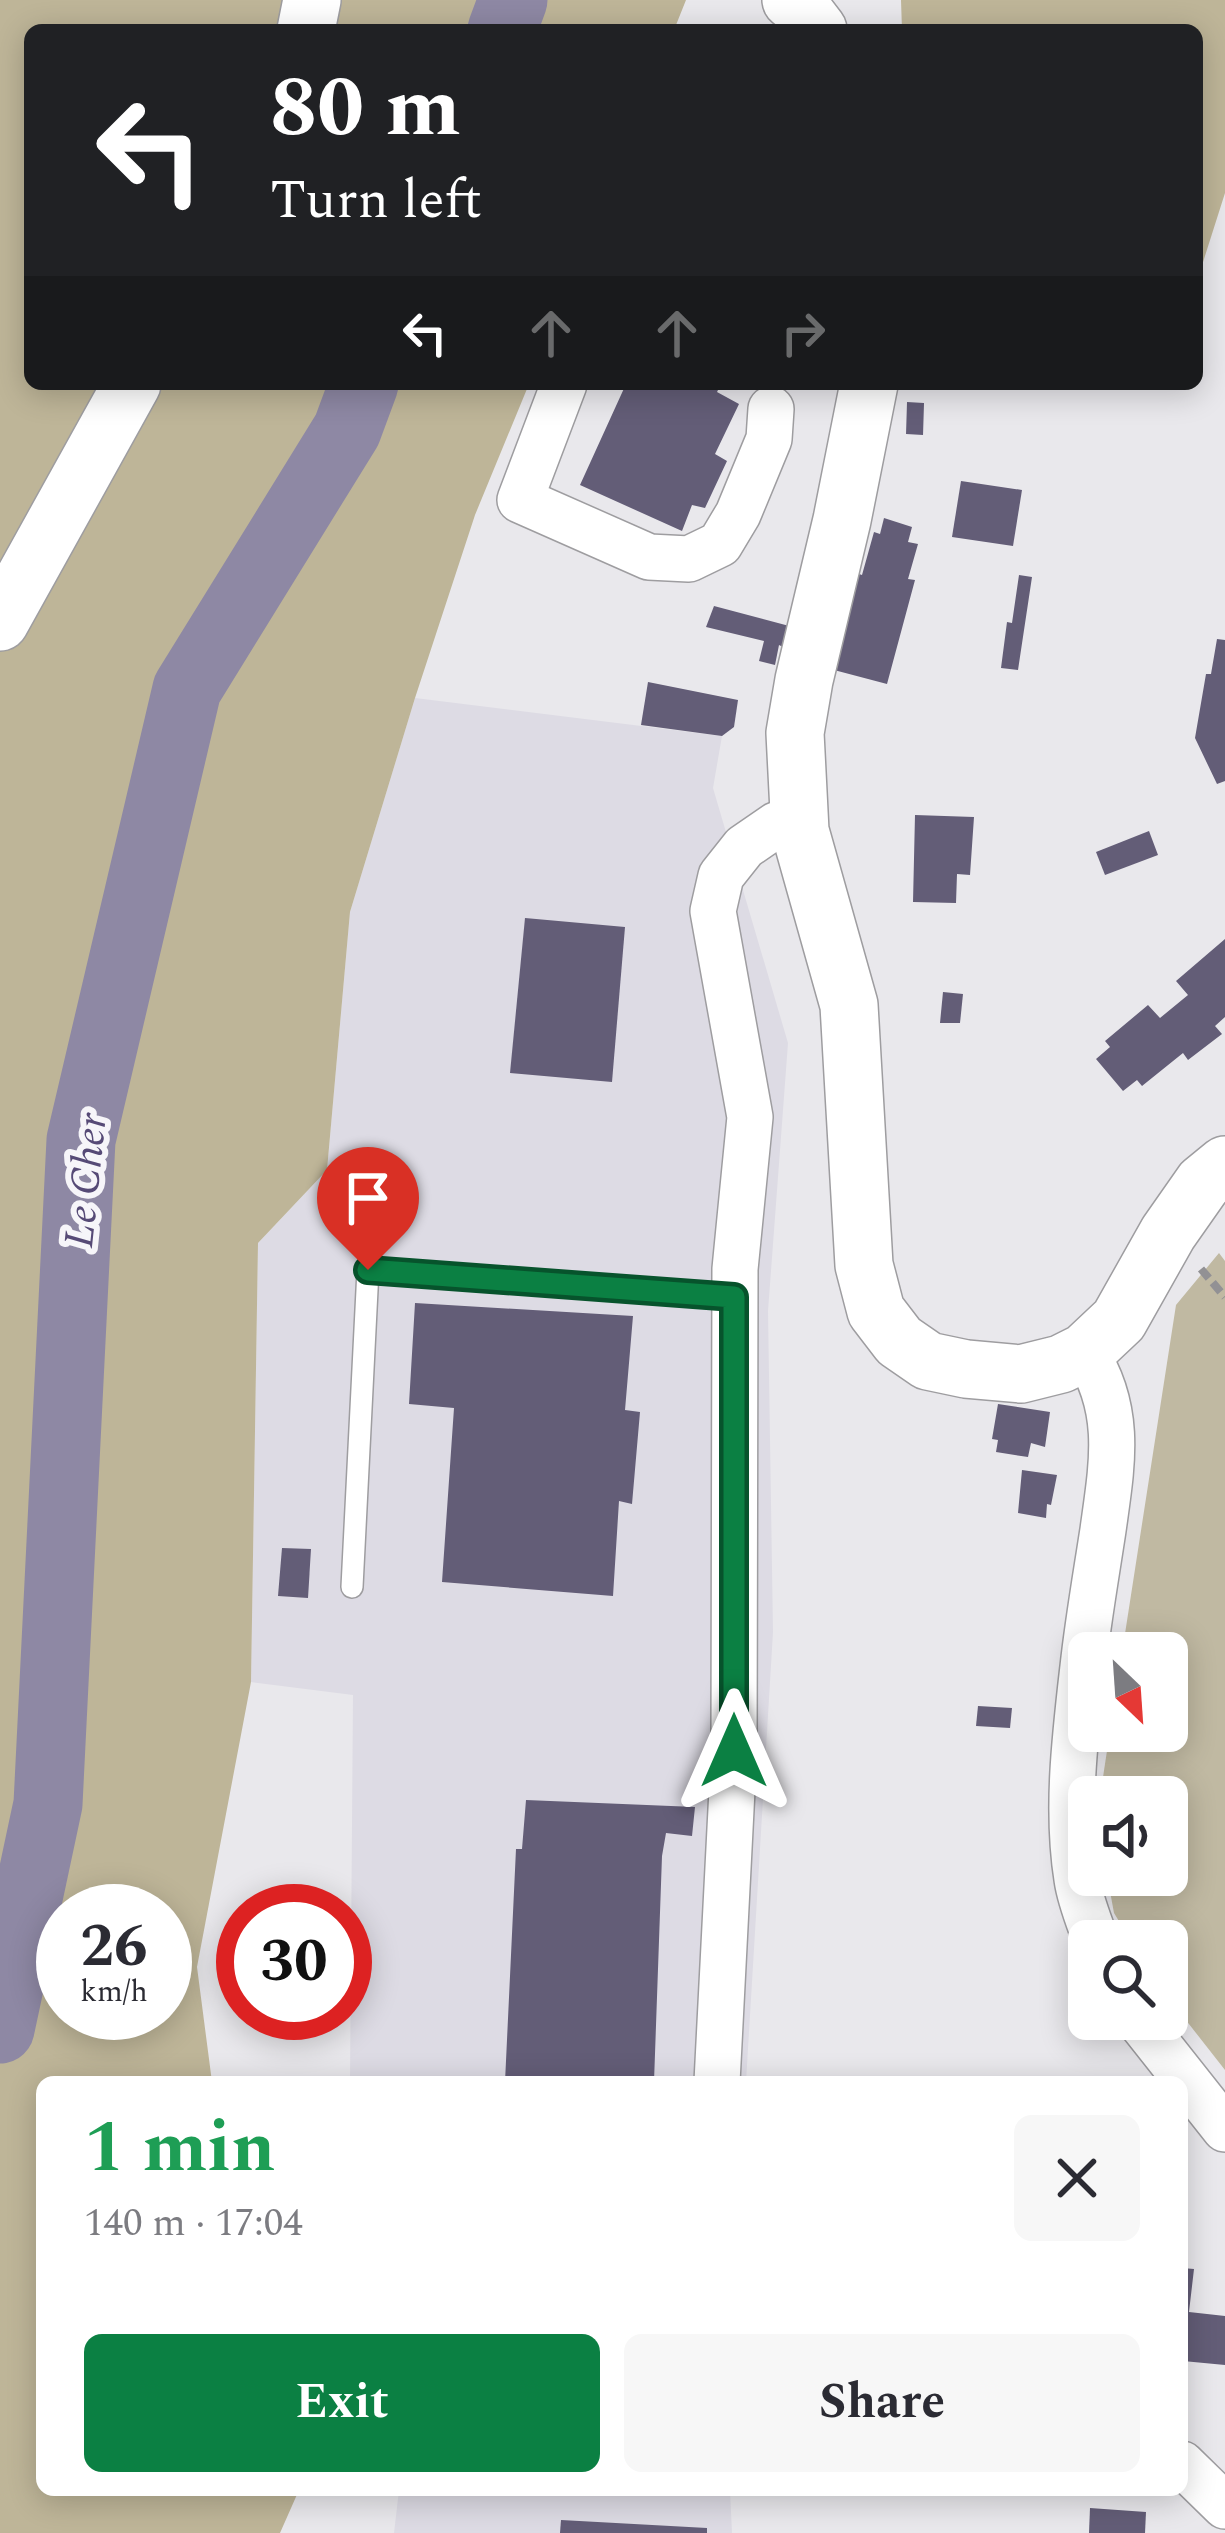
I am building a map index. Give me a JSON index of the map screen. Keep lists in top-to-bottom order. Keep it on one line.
{"water":["Le Cher"],"north":"bottom right","page":{"turn":["80 m","Turn left"],"speed":"26 km/h","limit":"30","heading":["1 min","140 m · 17:04"],"buttons":["Exit","Share"]}}
